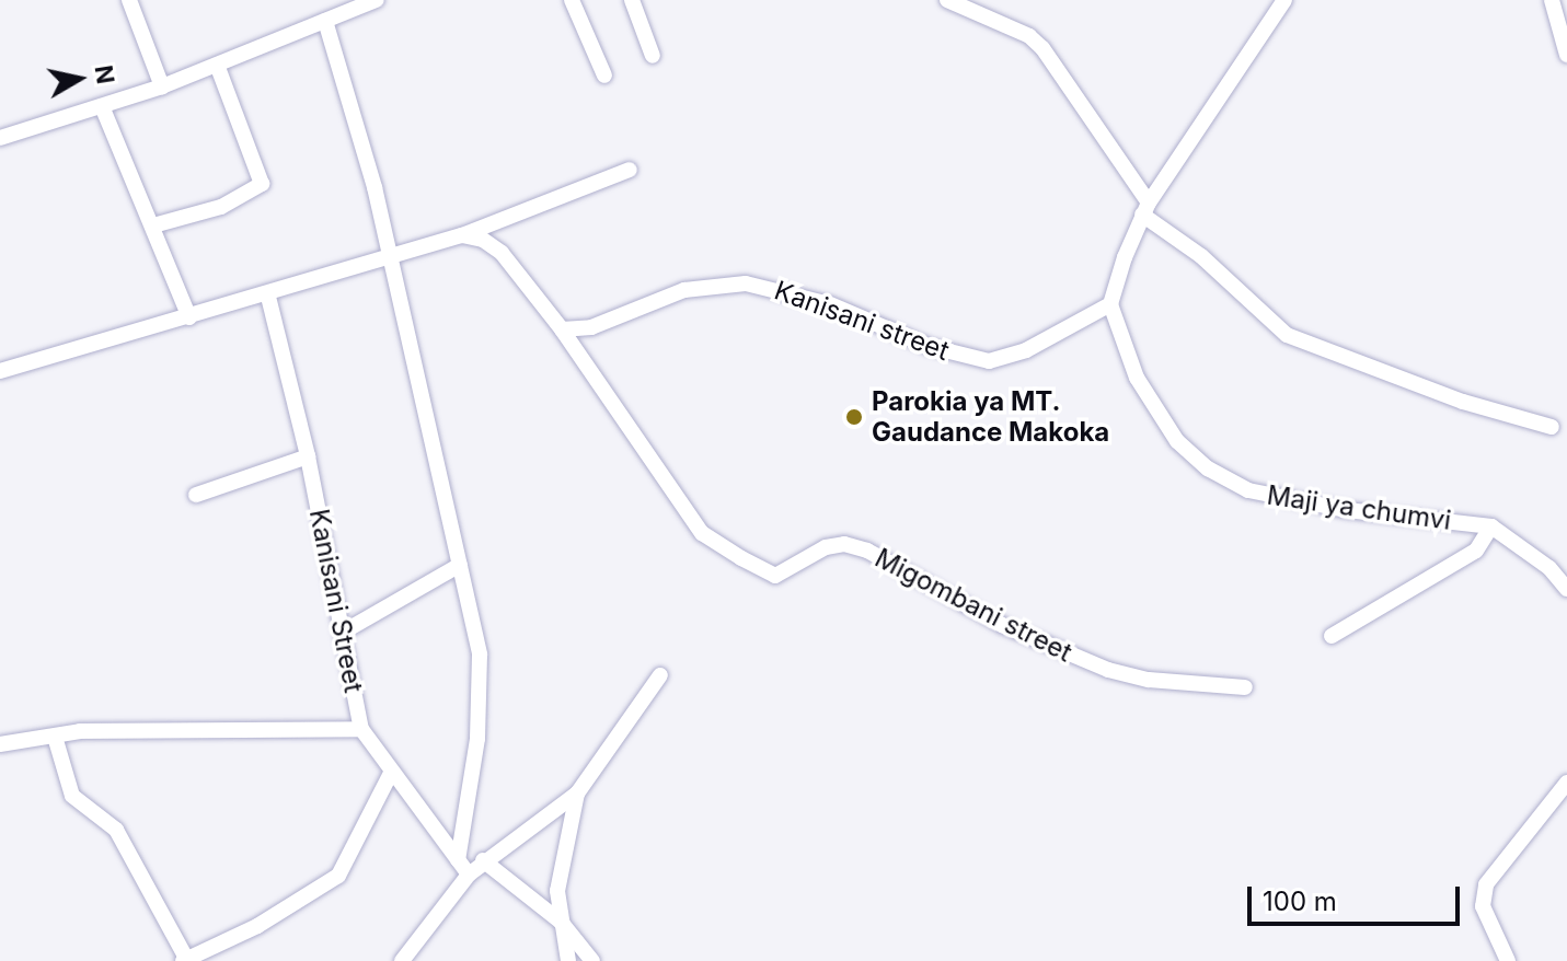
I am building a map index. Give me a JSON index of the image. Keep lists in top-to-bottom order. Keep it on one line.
{"streets":{"street":["Kanisani street","Maji ya chumvi","Kanisani Street","Migombani street"]},"crossings":[["Kanisani street","Maji ya chumvi"],["Kanisani street","Migombani street"]],"places":["Parokia ya MT. Gaudance Makoka"],"scale_bar":"100 m","north":"right"}
